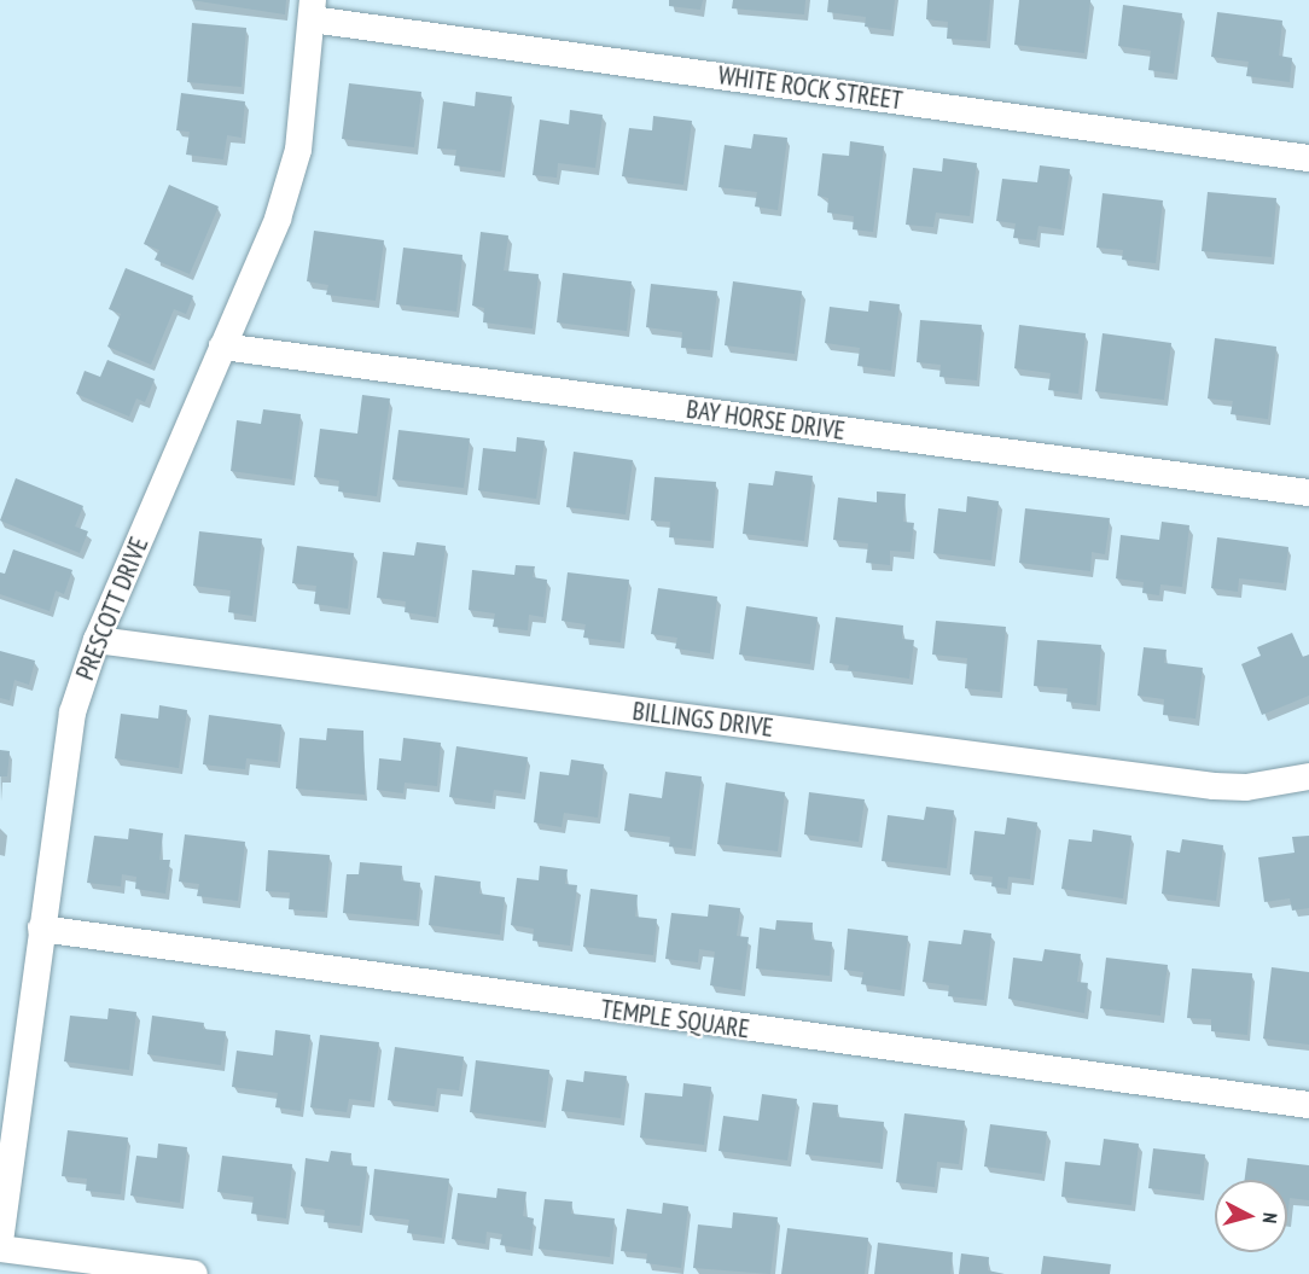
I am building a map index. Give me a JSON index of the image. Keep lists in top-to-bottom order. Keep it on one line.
{"streets":{"street":["WHITE ROCK STREET","BAY HORSE DRIVE","PRESCOTT DRIVE","BILLINGS DRIVE","TEMPLE SQUARE"]},"crossings":[["WHITE ROCK STREET","PRESCOTT DRIVE"],["BAY HORSE DRIVE","PRESCOTT DRIVE"],["PRESCOTT DRIVE","BILLINGS DRIVE"],["PRESCOTT DRIVE","TEMPLE SQUARE"]],"north":"right"}
